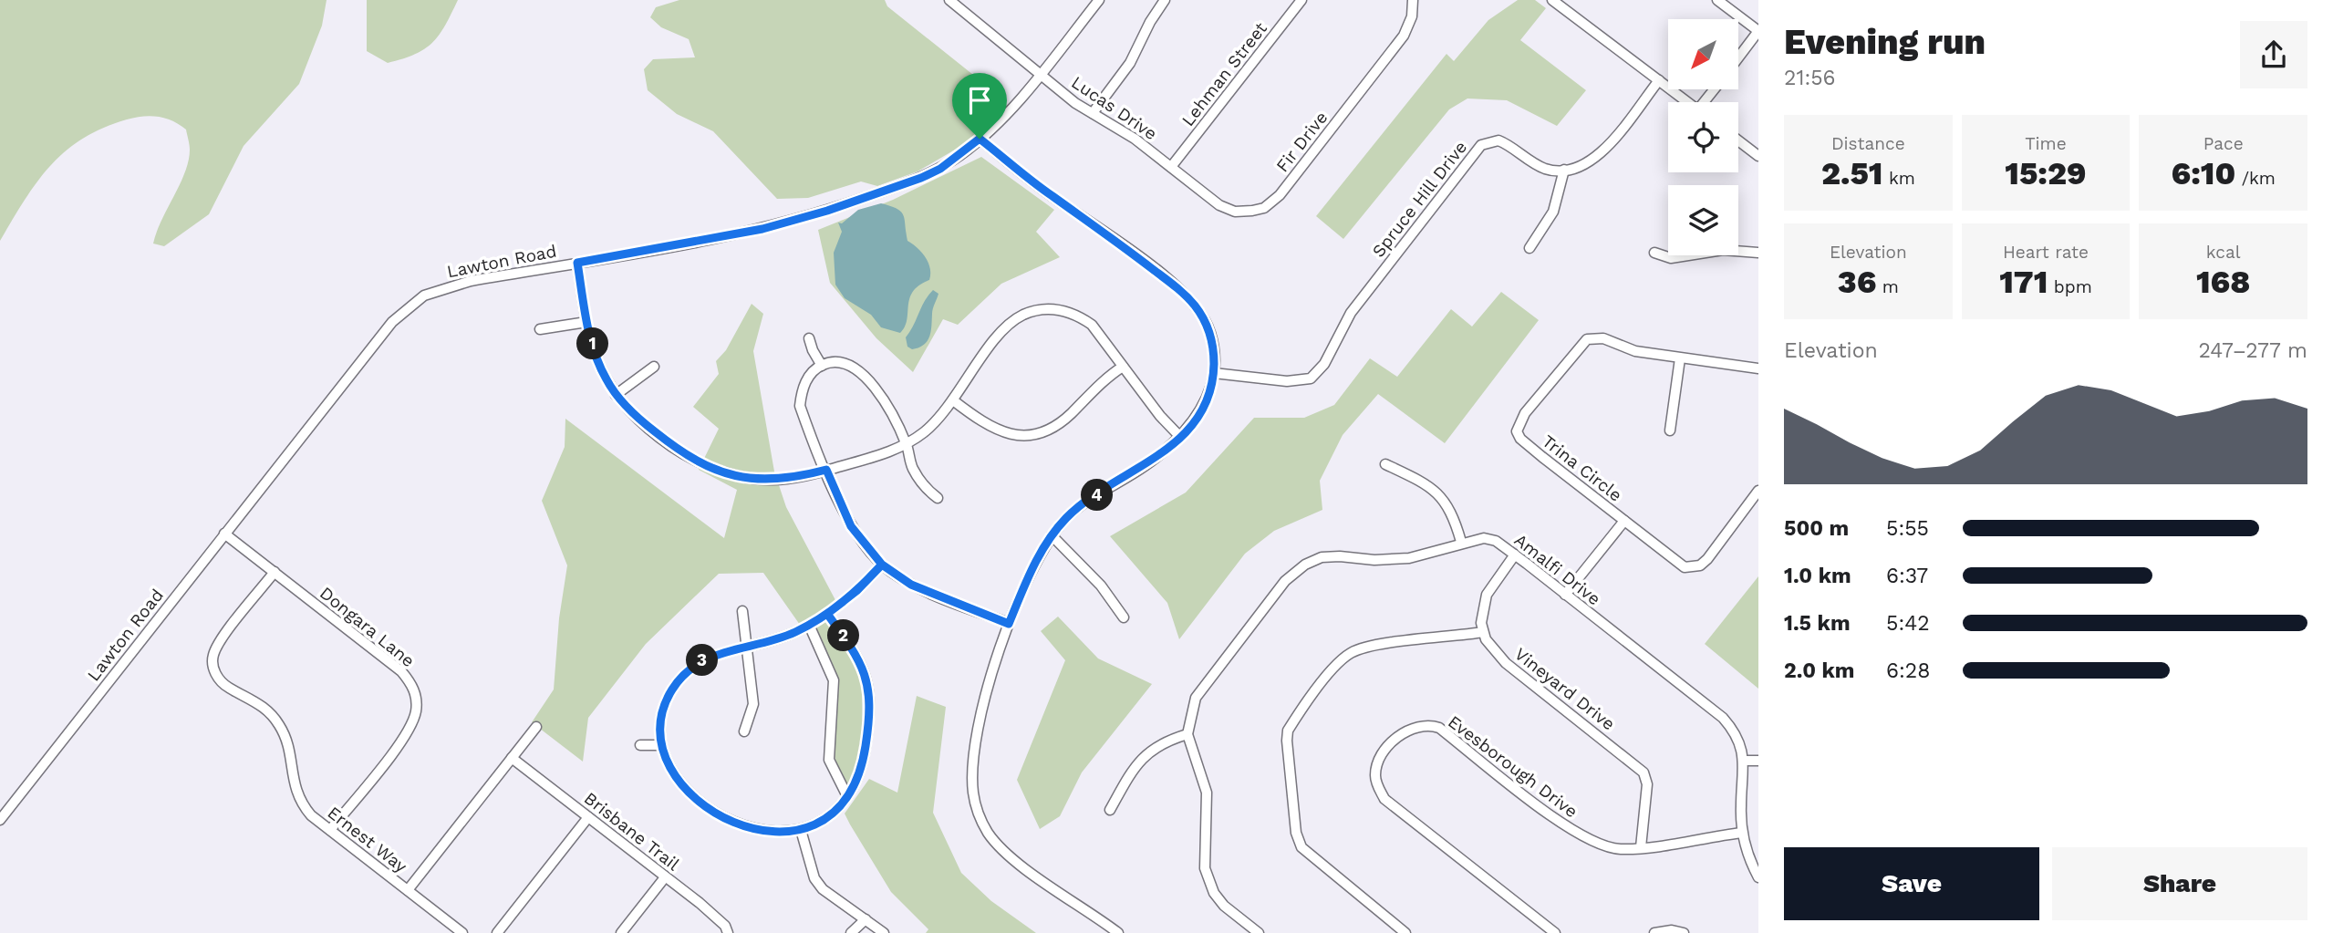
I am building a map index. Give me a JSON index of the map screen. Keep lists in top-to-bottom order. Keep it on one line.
{"streets":{"street":["Lehman Street","Lucas Drive","Fir Drive","Spruce Hill Drive","Lawton Road","Trina Circle","Amalfi Drive","Dongara Lane","Vineyard Drive","Evesborough Drive","Brisbane Trail","Ernest Way"]},"crossings":[["Lehman Street","Lucas Drive"],["Lehman Street","Fir Drive"],["Lucas Drive","Fir Drive"],["Lucas Drive","Lawton Road"],["Lawton Road","Dongara Lane"],["Amalfi Drive","Evesborough Drive"],["Dongara Lane","Ernest Way"],["Vineyard Drive","Evesborough Drive"]],"north":"bottom left","page":{"heading":["Evening run","21:56"],"stats":[["Distance","2.51 km"],["Time","15:29"],["Pace","6:10 /km"],["Elevation","36 m"],["Heart rate","171 bpm"],["kcal","168"]],"chart":["Elevation","247–277 m"],"pins":["1","4","2","3"],"list":[{"name":"500 m","note":"5:55"},{"name":"1.0 km","note":"6:37"},{"name":"1.5 km","note":"5:42"},{"name":"2.0 km","note":"6:28"}],"buttons":["Save","Share"]}}
